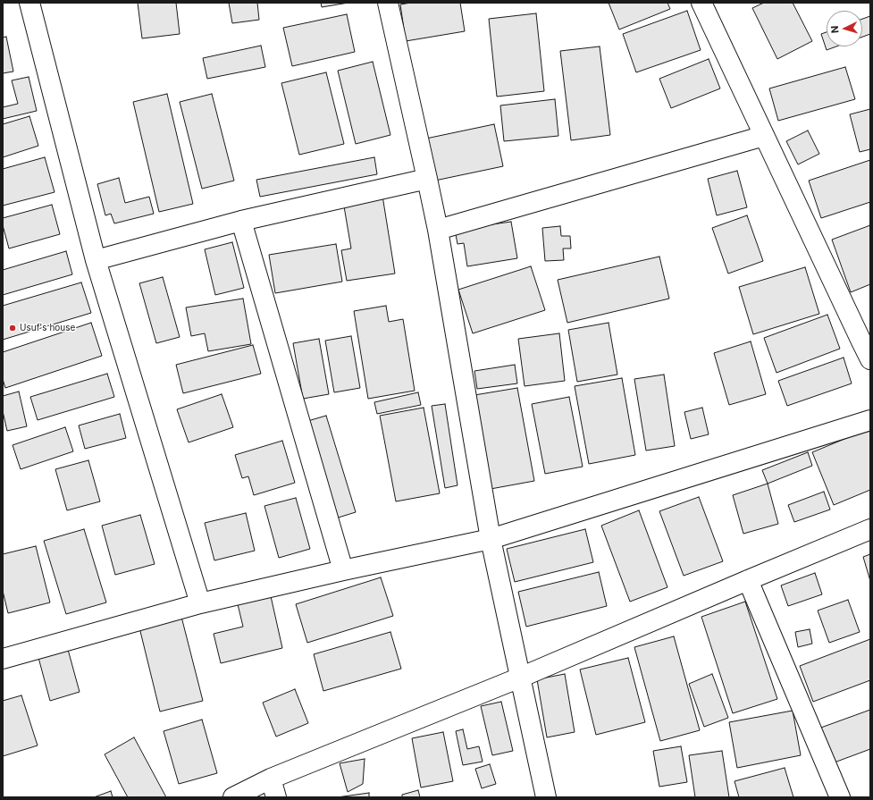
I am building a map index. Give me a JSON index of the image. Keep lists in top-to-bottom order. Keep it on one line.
{"places":["Usuf's house"],"north":"left"}
